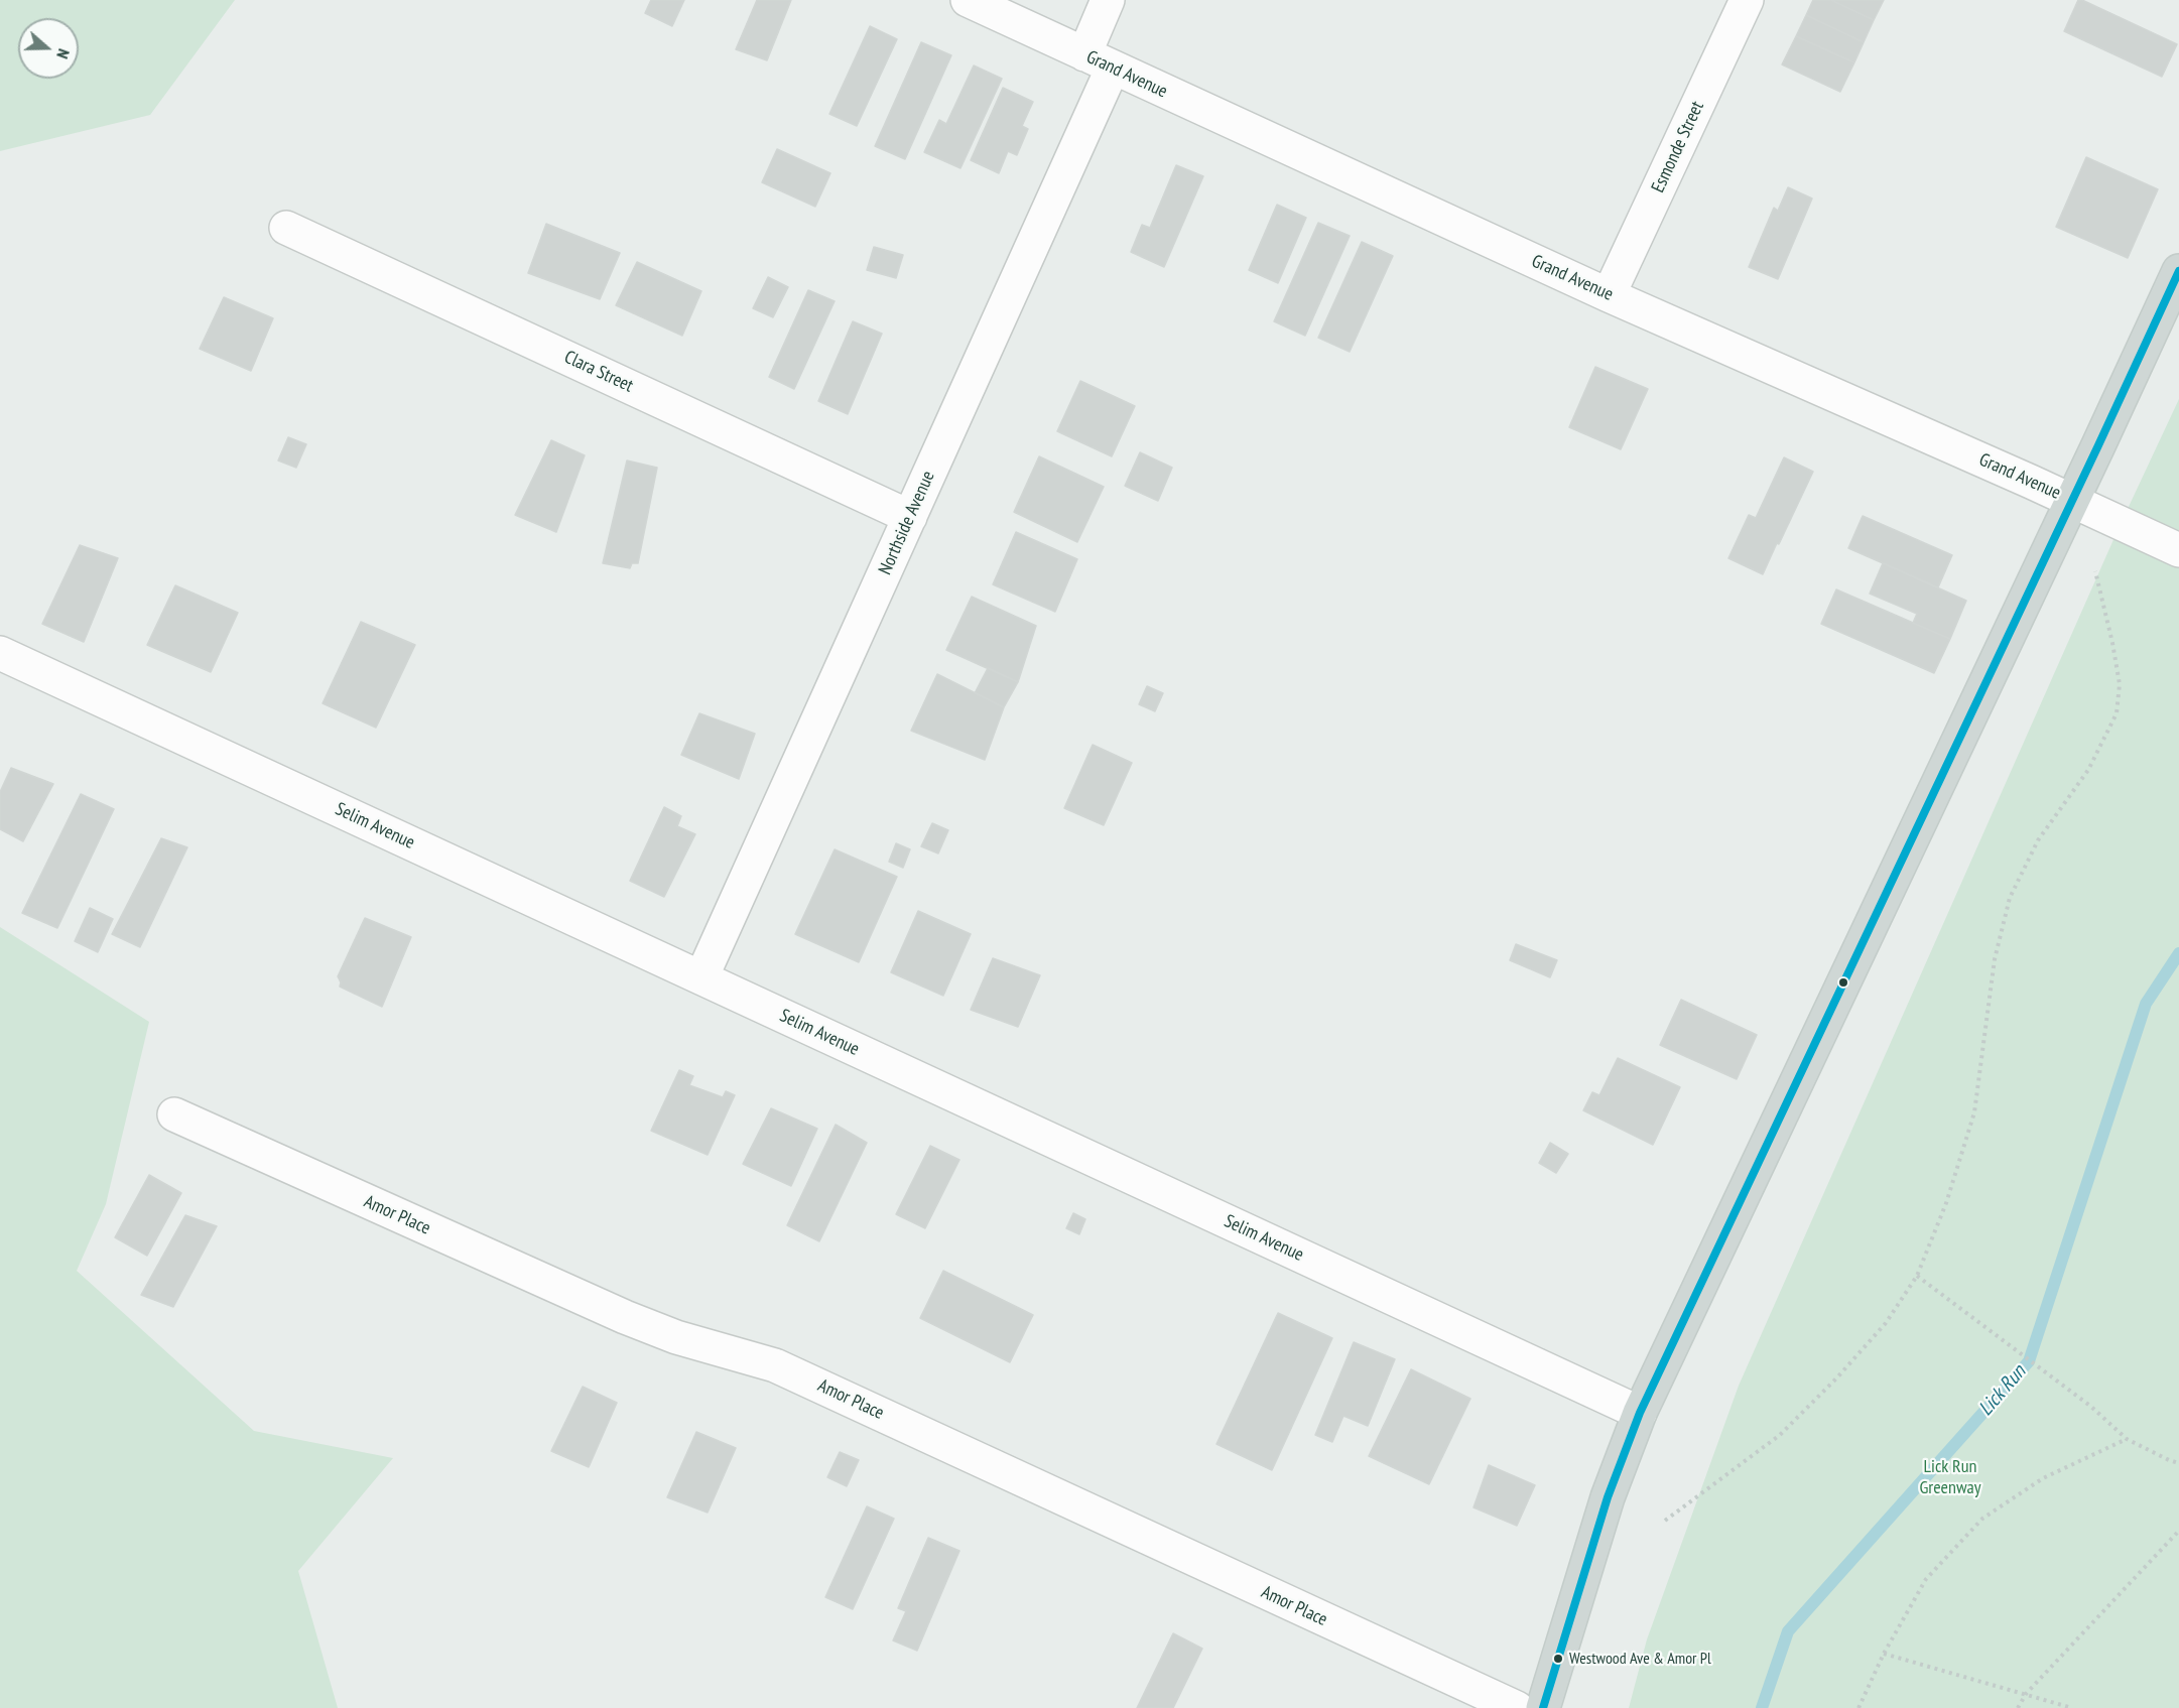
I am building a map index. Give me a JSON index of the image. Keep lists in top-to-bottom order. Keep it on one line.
{"streets":{"street":["Grand Avenue","Esmonde Street","Clara Street","Northside Avenue","Selim Avenue","Amor Place"]},"crossings":[["Grand Avenue","Esmonde Street"],["Grand Avenue","Northside Avenue"],["Clara Street","Northside Avenue"],["Northside Avenue","Selim Avenue"]],"water":["Lick Run"],"parks":["Lick Run Greenway"],"places":["Westwood Ave & Amor Pl"],"north":"right"}
